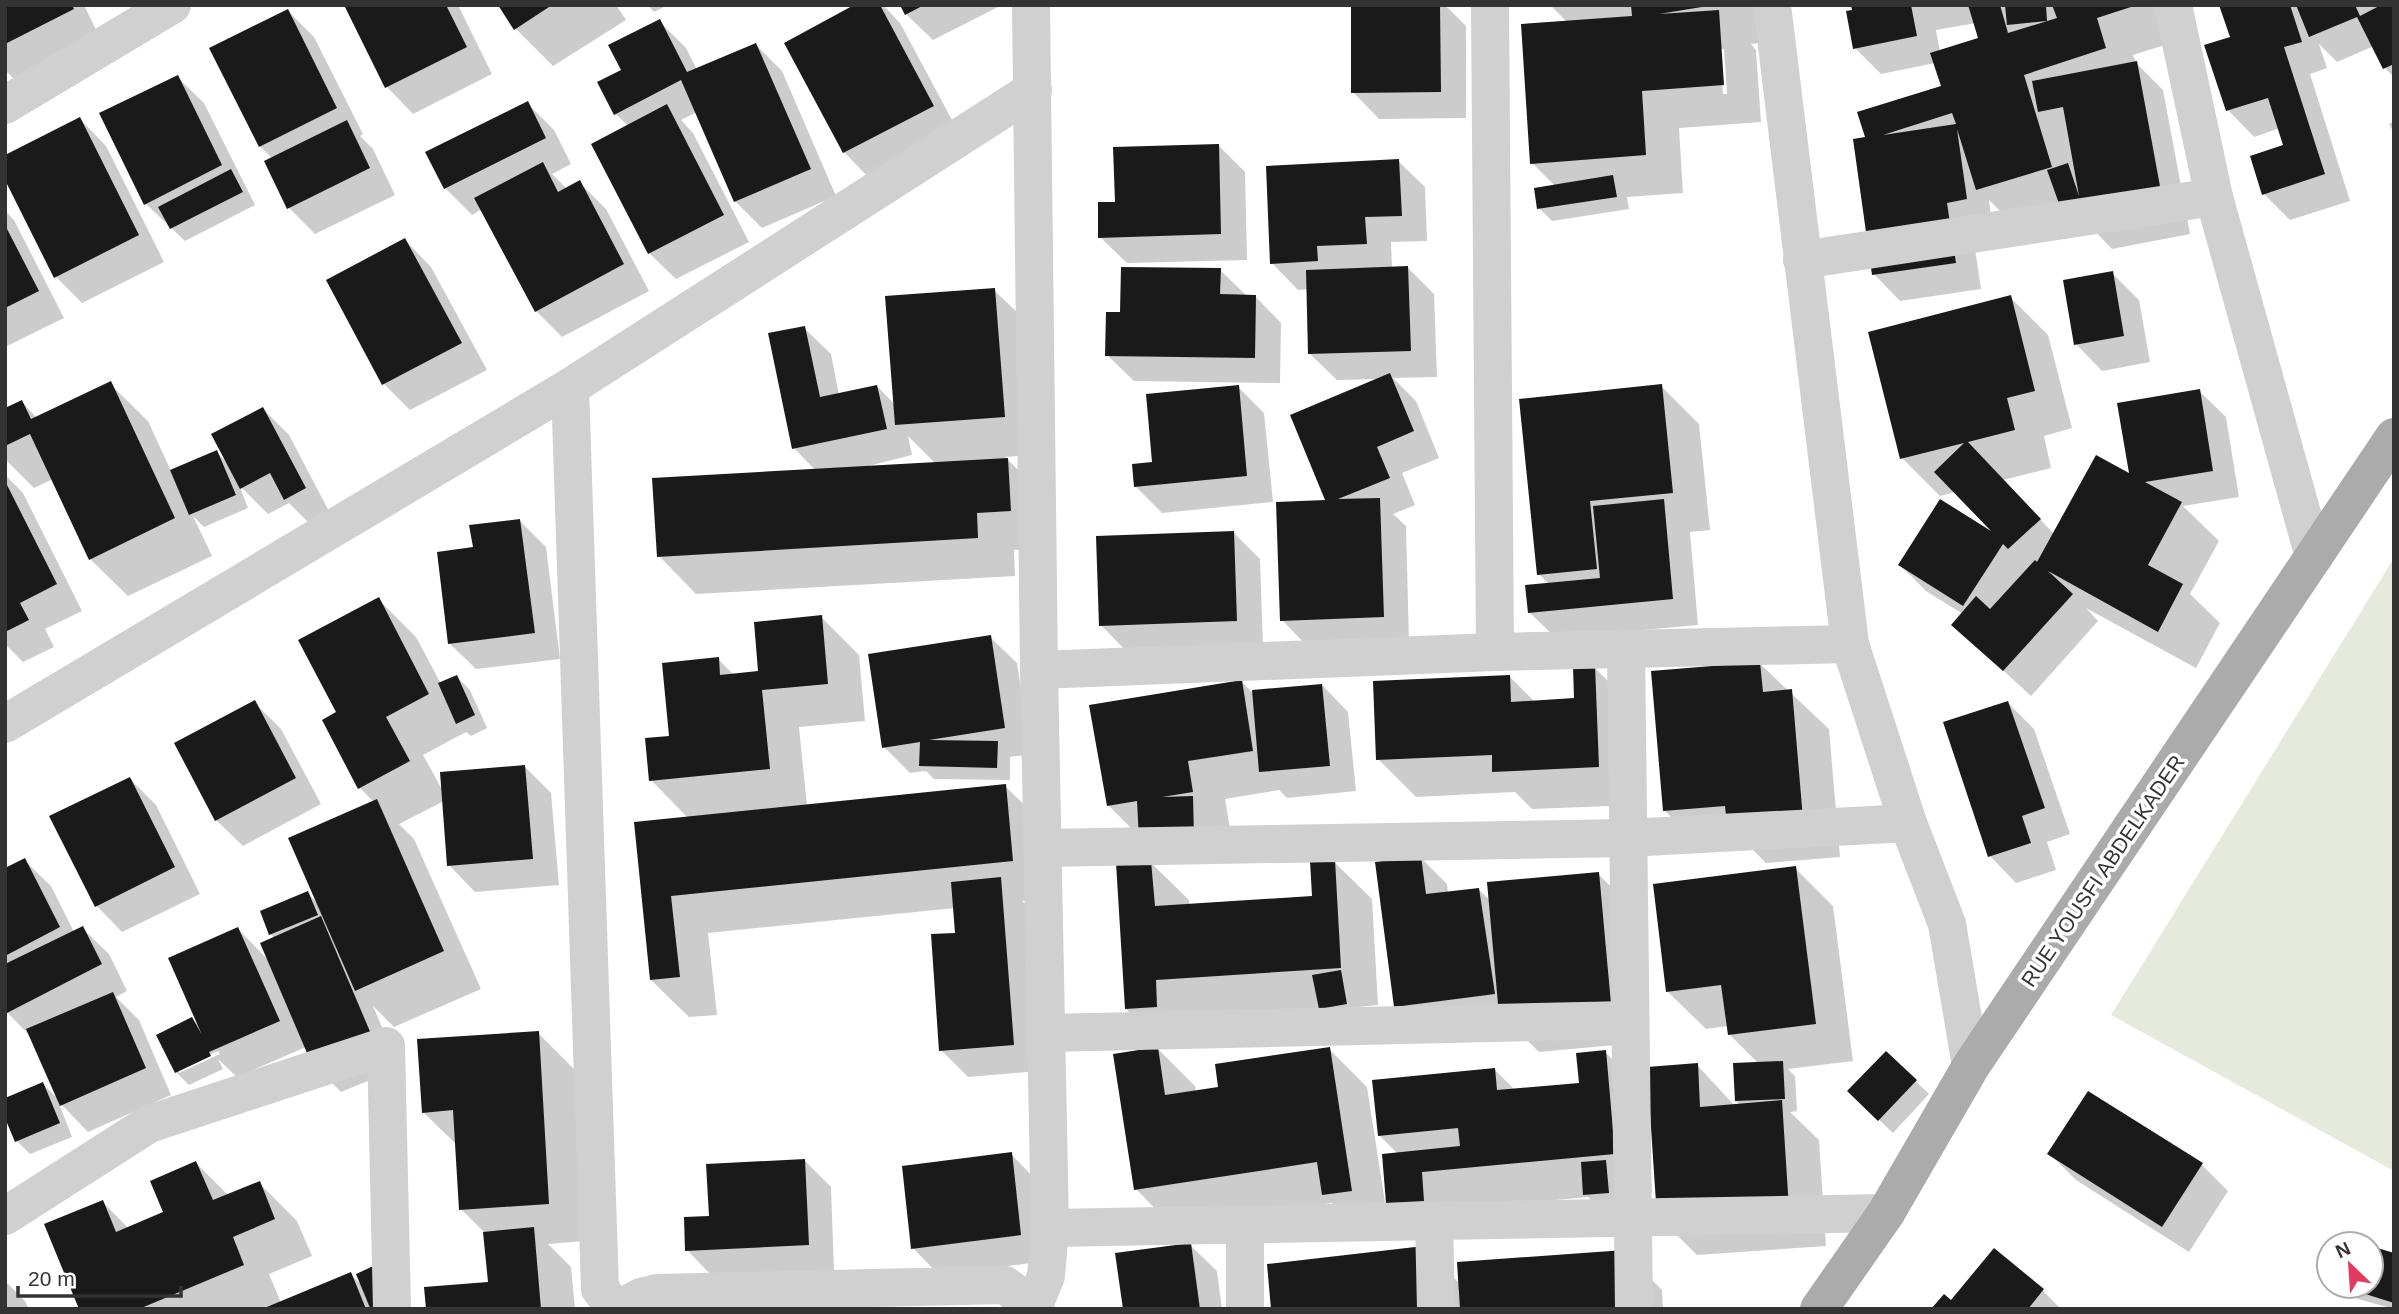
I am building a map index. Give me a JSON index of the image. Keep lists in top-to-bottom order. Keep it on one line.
{"streets":{"main road":["RUE YOUSFI ABDELKADER"]},"scale_bar":"20 m","north":"top left"}
